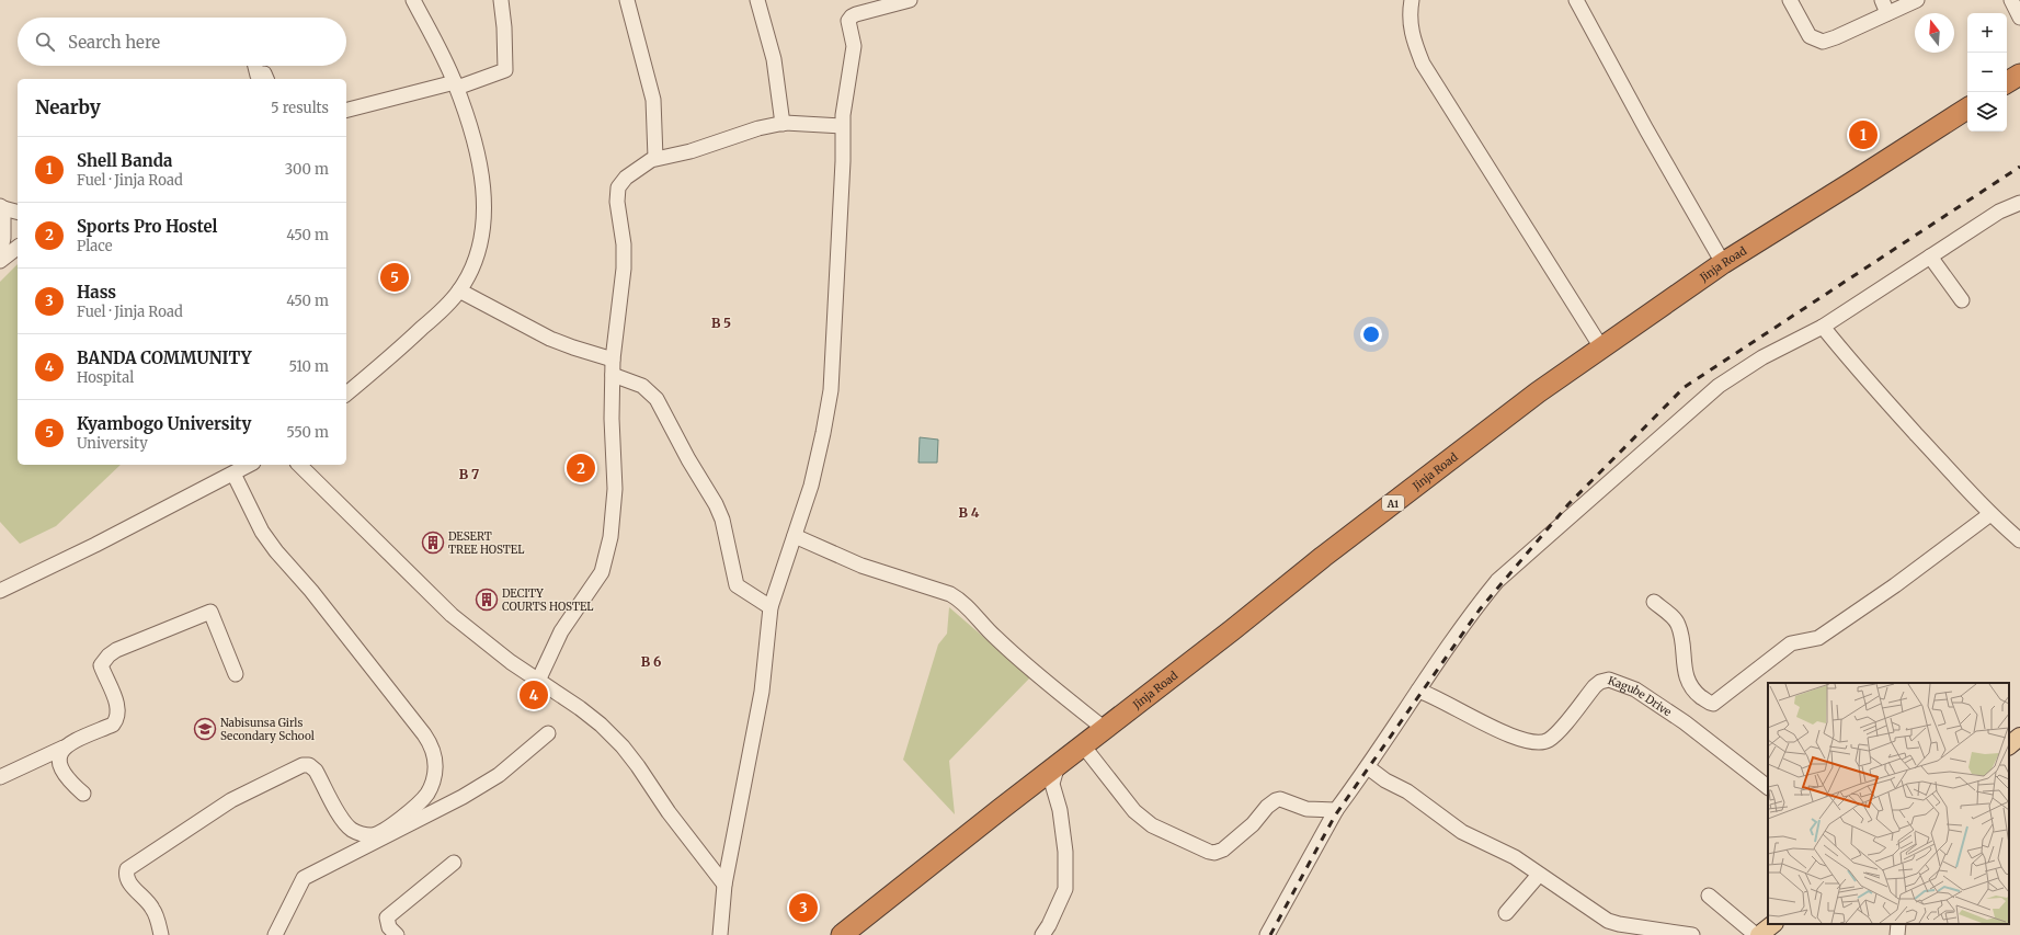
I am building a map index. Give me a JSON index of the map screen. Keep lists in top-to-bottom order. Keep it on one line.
{"streets":{"highway":["Jinja Road","A1"],"street":["Kagube Drive"]},"districts":["B 5","B 7","B 4","B 6"],"places":{"building":["DESERT TREE HOSTEL","DECITY COURTS HOSTEL"],"school or university":["Nabisunsa Girls Secondary School"]},"north":"top","page":{"map_buttons":["+","−"],"search":"Search here","heading":["Nearby","5 results"],"pins":["1","5","2","4","3"],"list":[{"mark":"1","name":"Shell Banda","note":"Fuel · Jinja Road","value":"300 m"},{"mark":"2","name":"Sports Pro Hostel","note":"Place","value":"450 m"},{"mark":"3","name":"Hass","note":"Fuel · Jinja Road","value":"450 m"},{"mark":"4","name":"BANDA COMMUNITY","note":"Hospital","value":"510 m"},{"mark":"5","name":"Kyambogo University","note":"University","value":"550 m"}]}}
